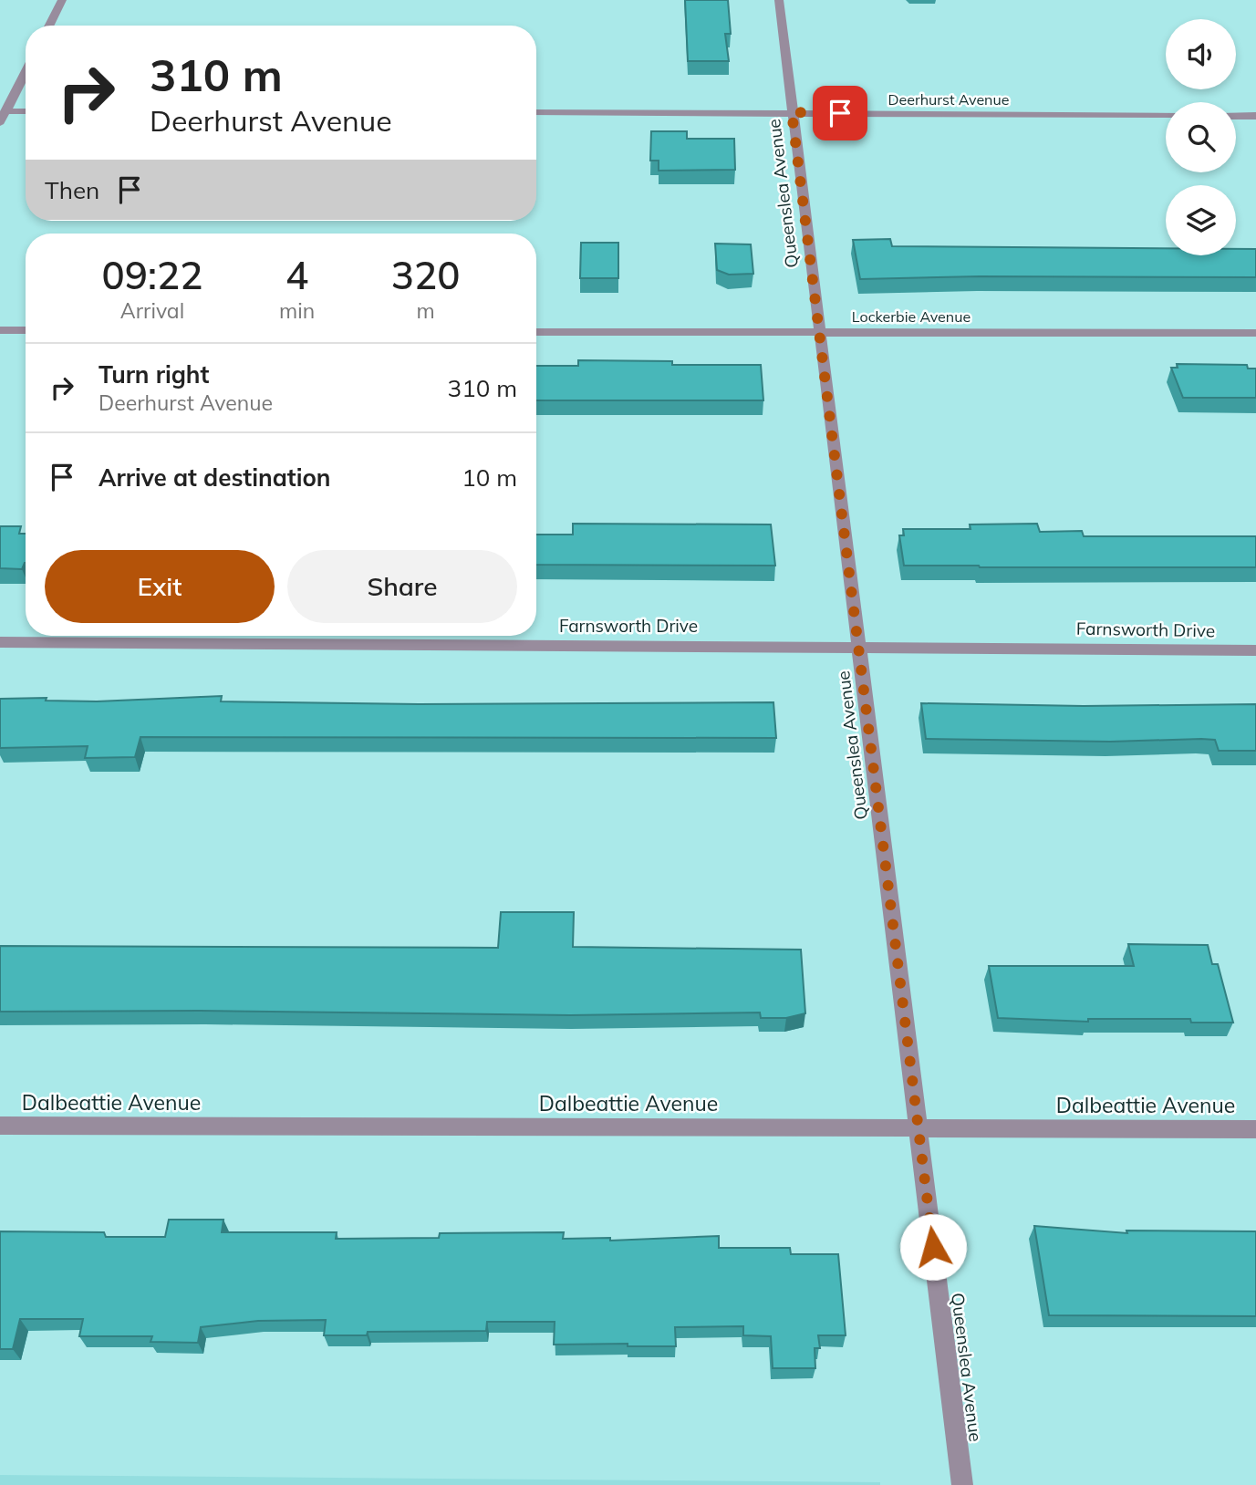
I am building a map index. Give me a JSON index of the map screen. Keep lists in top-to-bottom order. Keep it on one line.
{"streets":{"street":["Deerhurst Avenue","Queenslea Avenue","Lockerbie Avenue","Farnsworth Drive","Dalbeattie Avenue"]},"crossings":[["Deerhurst Avenue","Queenslea Avenue"],["Queenslea Avenue","Lockerbie Avenue"],["Queenslea Avenue","Farnsworth Drive"],["Queenslea Avenue","Dalbeattie Avenue"]],"page":{"turn":["310 m","Deerhurst Avenue"],"then":"Then","eta":["09:22","Arrival","4","min","320","m"],"list":[{"name":"Turn right","note":"Deerhurst Avenue","value":"310 m"},{"name":"Arrive at destination","value":"10 m"}],"buttons":["Exit","Share"]}}
